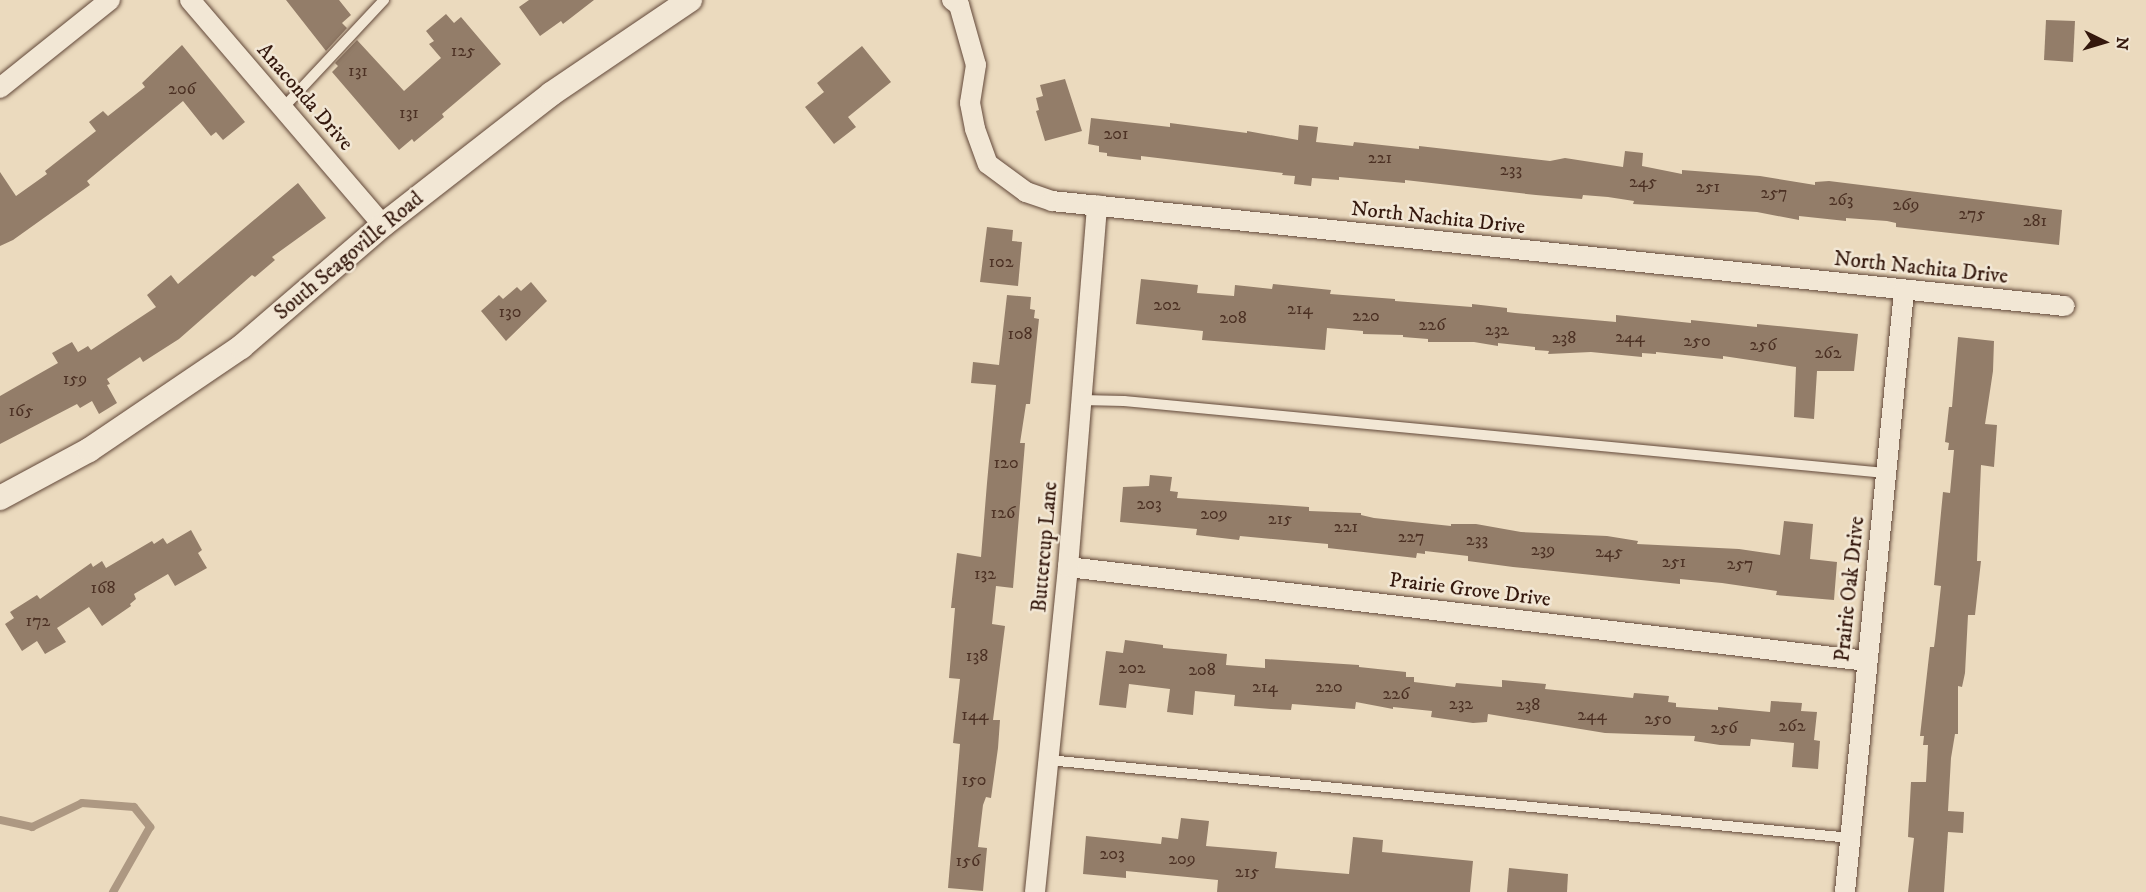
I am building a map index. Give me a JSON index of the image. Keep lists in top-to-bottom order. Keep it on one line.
{"streets":{"street":["Anaconda Drive","North Nachita Drive","South Seagoville Road","Buttercup Lane","Prairie Oak Drive","Prairie Grove Drive"]},"crossings":[["Anaconda Drive","South Seagoville Road"],["North Nachita Drive","Buttercup Lane"],["North Nachita Drive","Prairie Oak Drive"],["Buttercup Lane","Prairie Grove Drive"],["Prairie Oak Drive","Prairie Grove Drive"]],"house_numbers":["125","131","206","131","201","221","233","245","251","257","263","269","275","281","102","202","214","130","220","208","226","232","108","244","238","250","256","262","159","165","120","203","126","209","215","221","227","233","239","245","251","257","132","168","172","138","202","208","214","220","226","232","238","144","244","250","262","256","150","203","209","156","215"],"north":"right"}
